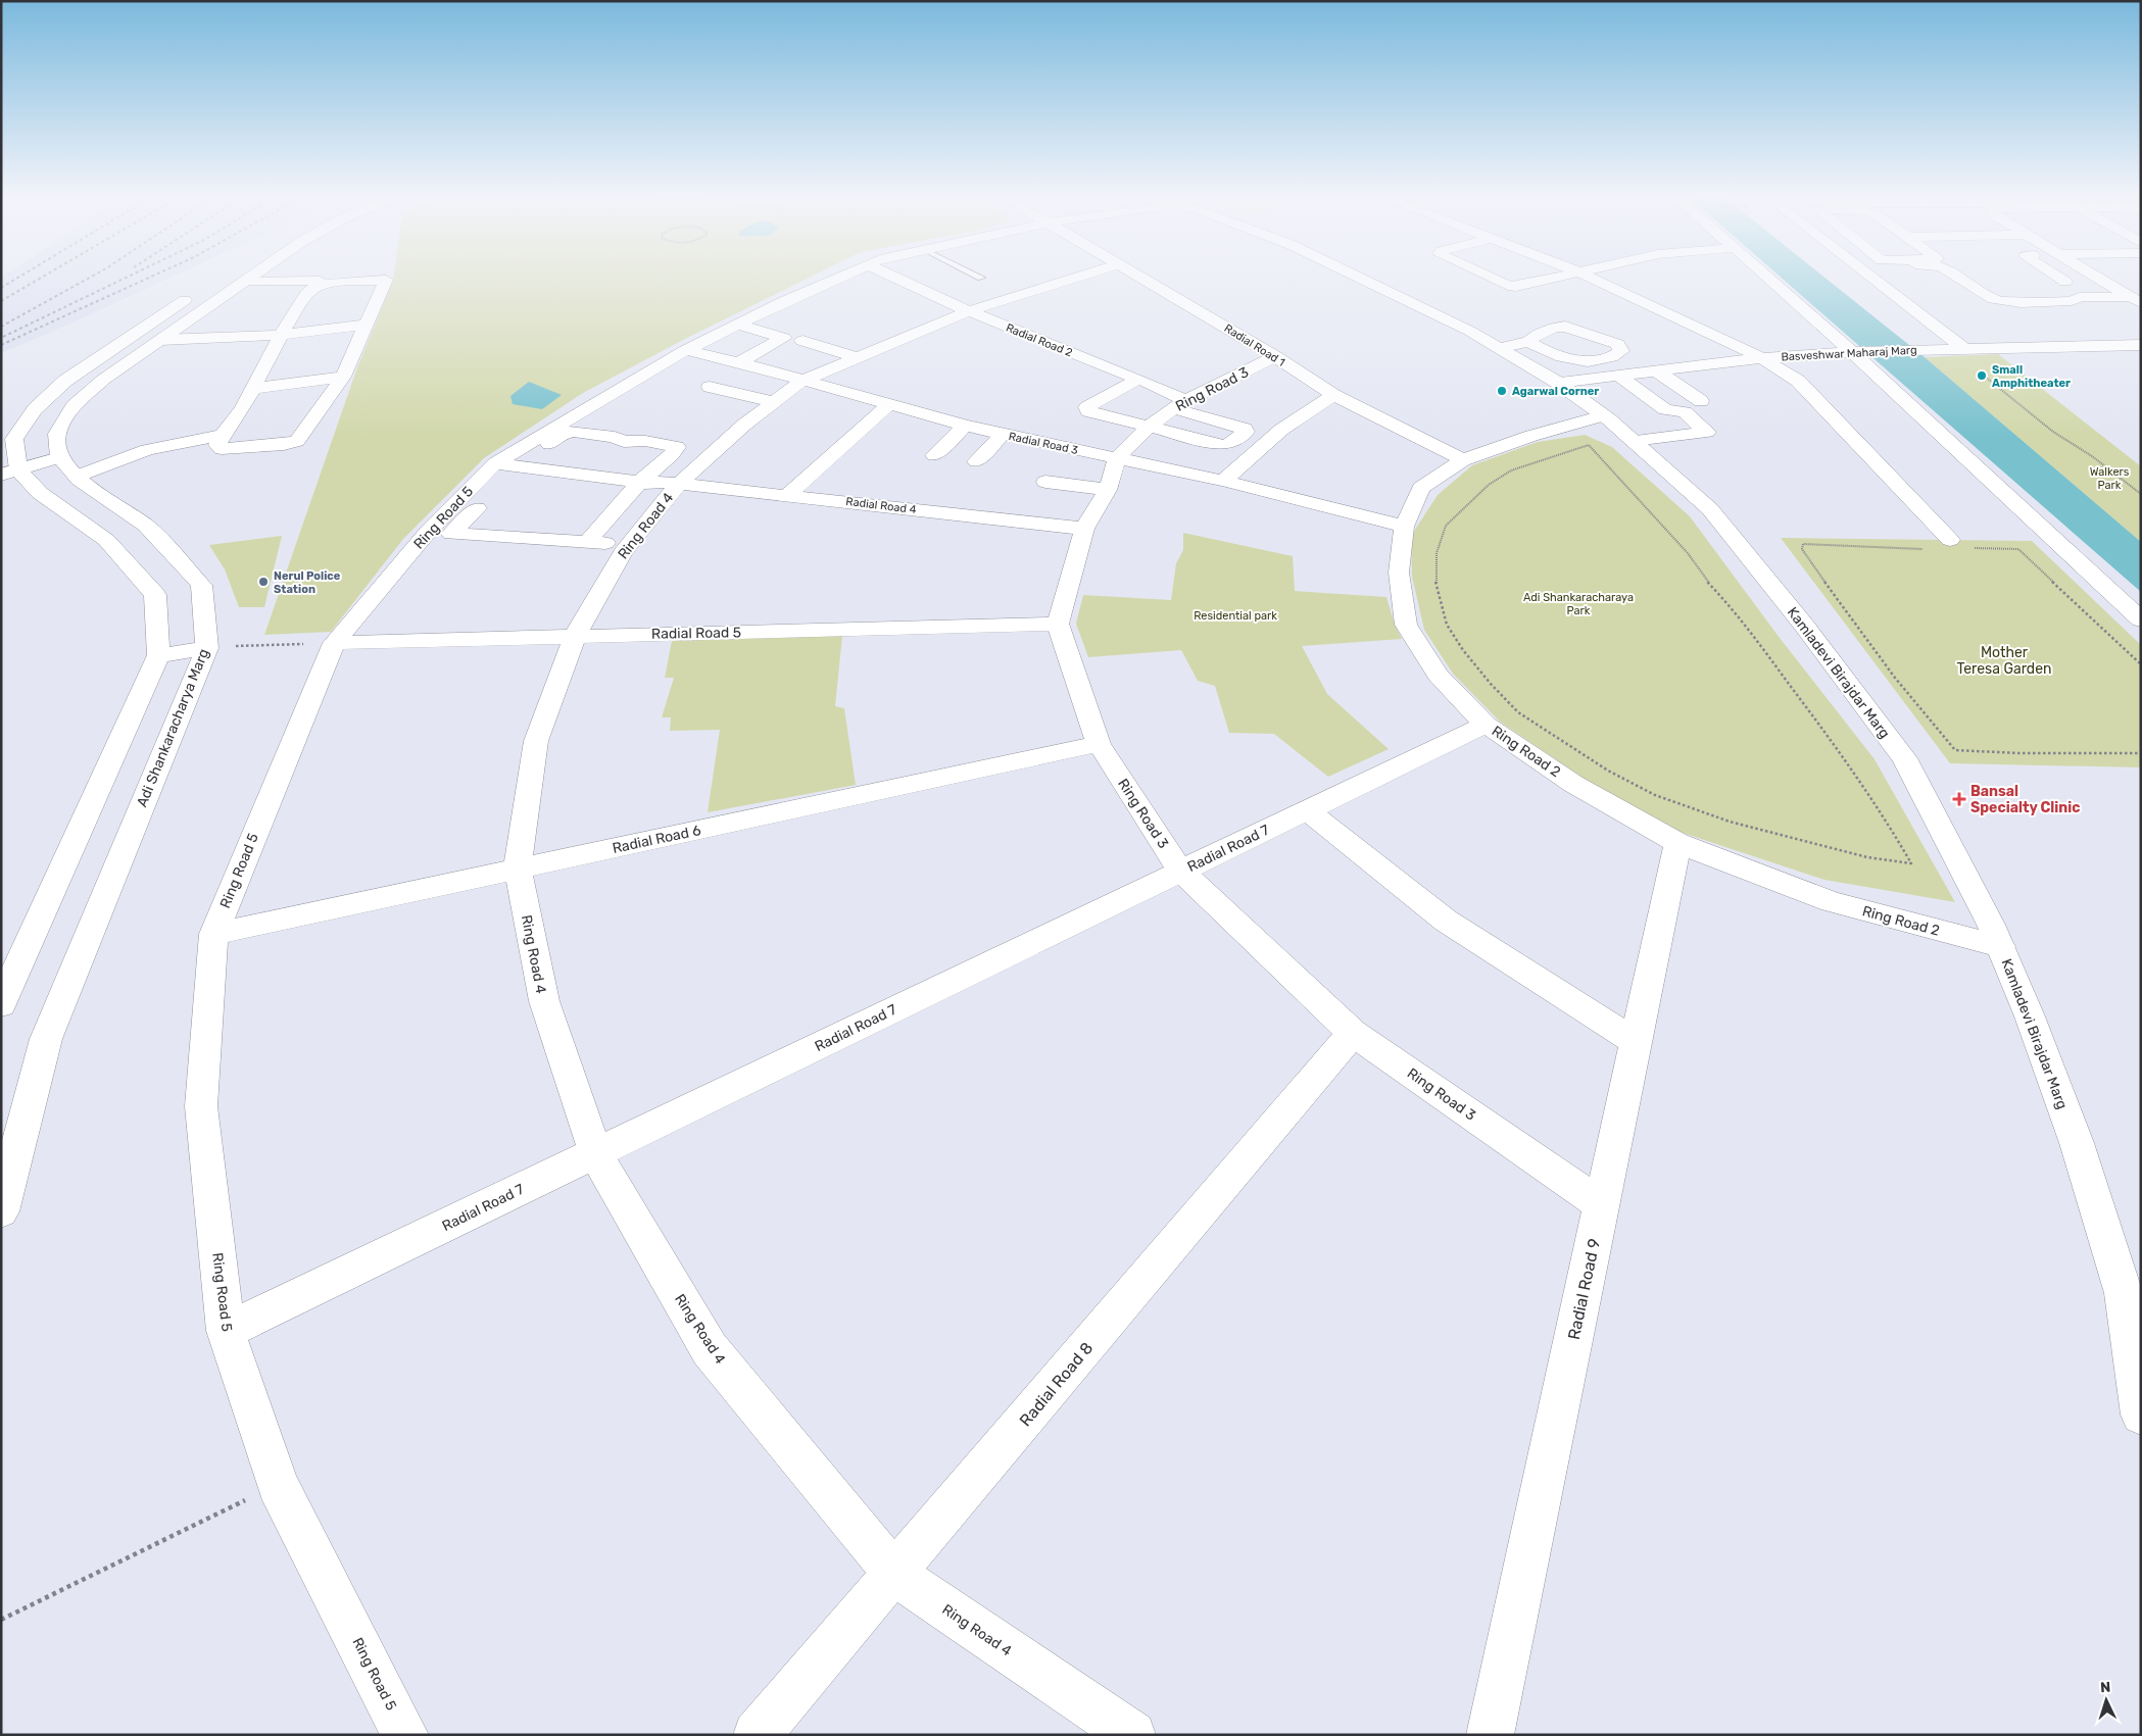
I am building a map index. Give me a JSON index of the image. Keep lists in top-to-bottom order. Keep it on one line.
{"streets":{"street":["Radial Road 2","Radial Road 1","Basveshwar Maharaj Marg","Ring Road 3","Radial Road 3","Radial Road 4","Ring Road 5","Ring Road 4","Radial Road 5","Kamladevi Birajdar Marg","Adi Shankaracharya Marg","Ring Road 2","Radial Road 6","Radial Road 7","Radial Road 9","Radial Road 8"]},"crossings":[["Radial Road 2","Ring Road 3"],["Radial Road 2","Ring Road 4"],["Radial Road 1","Ring Road 3"],["Radial Road 1","Ring Road 2"],["Basveshwar Maharaj Marg","Kamladevi Birajdar Marg"],["Ring Road 3","Radial Road 3"],["Ring Road 3","Radial Road 4"],["Ring Road 3","Radial Road 5"],["Ring Road 3","Radial Road 6"],["Ring Road 3","Radial Road 7"],["Ring Road 3","Radial Road 9"],["Ring Road 3","Radial Road 8"],["Radial Road 3","Ring Road 5"],["Radial Road 3","Ring Road 4"],["Radial Road 3","Ring Road 2"],["Radial Road 4","Ring Road 5"],["Radial Road 4","Ring Road 4"],["Ring Road 5","Radial Road 5"],["Ring Road 5","Radial Road 6"],["Ring Road 5","Radial Road 7"],["Ring Road 4","Radial Road 5"],["Ring Road 4","Radial Road 6"],["Ring Road 4","Radial Road 7"],["Ring Road 4","Radial Road 8"],["Kamladevi Birajdar Marg","Ring Road 2"],["Ring Road 2","Radial Road 7"],["Ring Road 2","Radial Road 9"]],"parks":["Walkers Park","Adi Shankaracharaya Park","Residential park","Mother Teresa Garden"],"places":{"other":["Small Amphitheater","Agarwal Corner","Nerul Police Station"],"health":["Bansal Specialty Clinic"]},"north":"top"}
